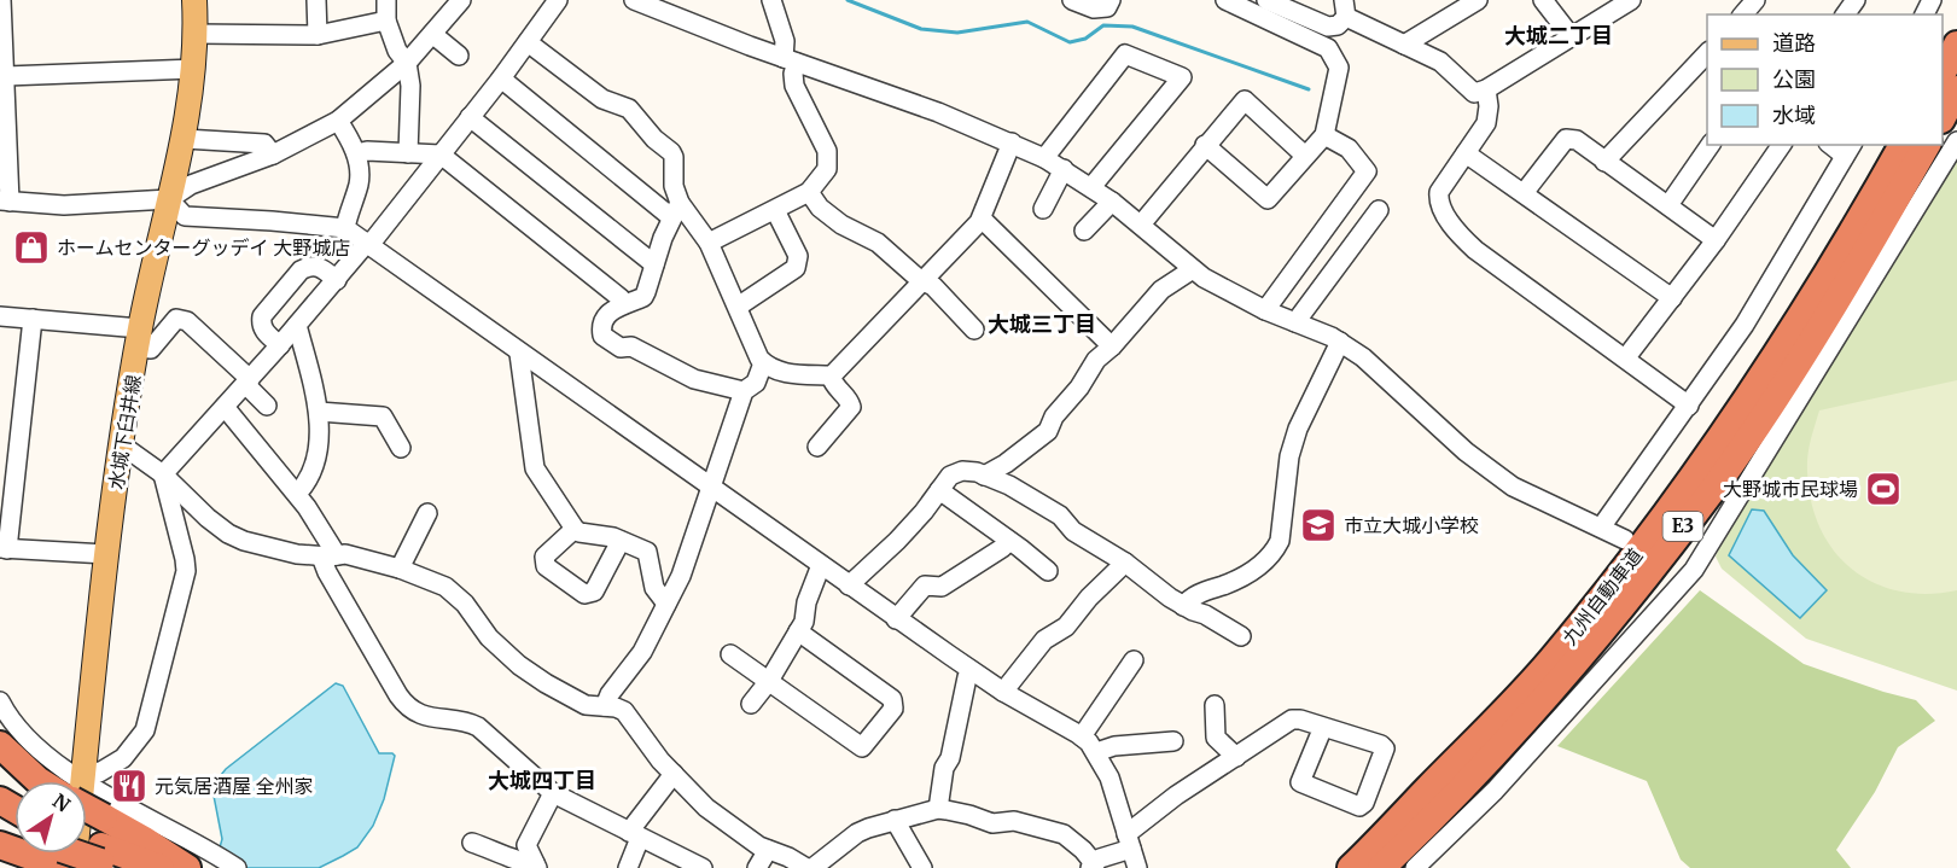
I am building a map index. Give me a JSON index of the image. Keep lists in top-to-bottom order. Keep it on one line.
{"streets":{"highway":["E3","九州自動車道"],"main road":["水城下臼井線"]},"districts":["大城二丁目","大城三丁目","大城四丁目"],"places":{"shop":["ホームセンターグッデイ 大野城店"],"sports":["大野城市民球場"],"school or university":["市立大城小学校"],"restaurant":["元気居酒屋 全州家"]},"legend":["道路","公園","水域"],"north":"top right"}
